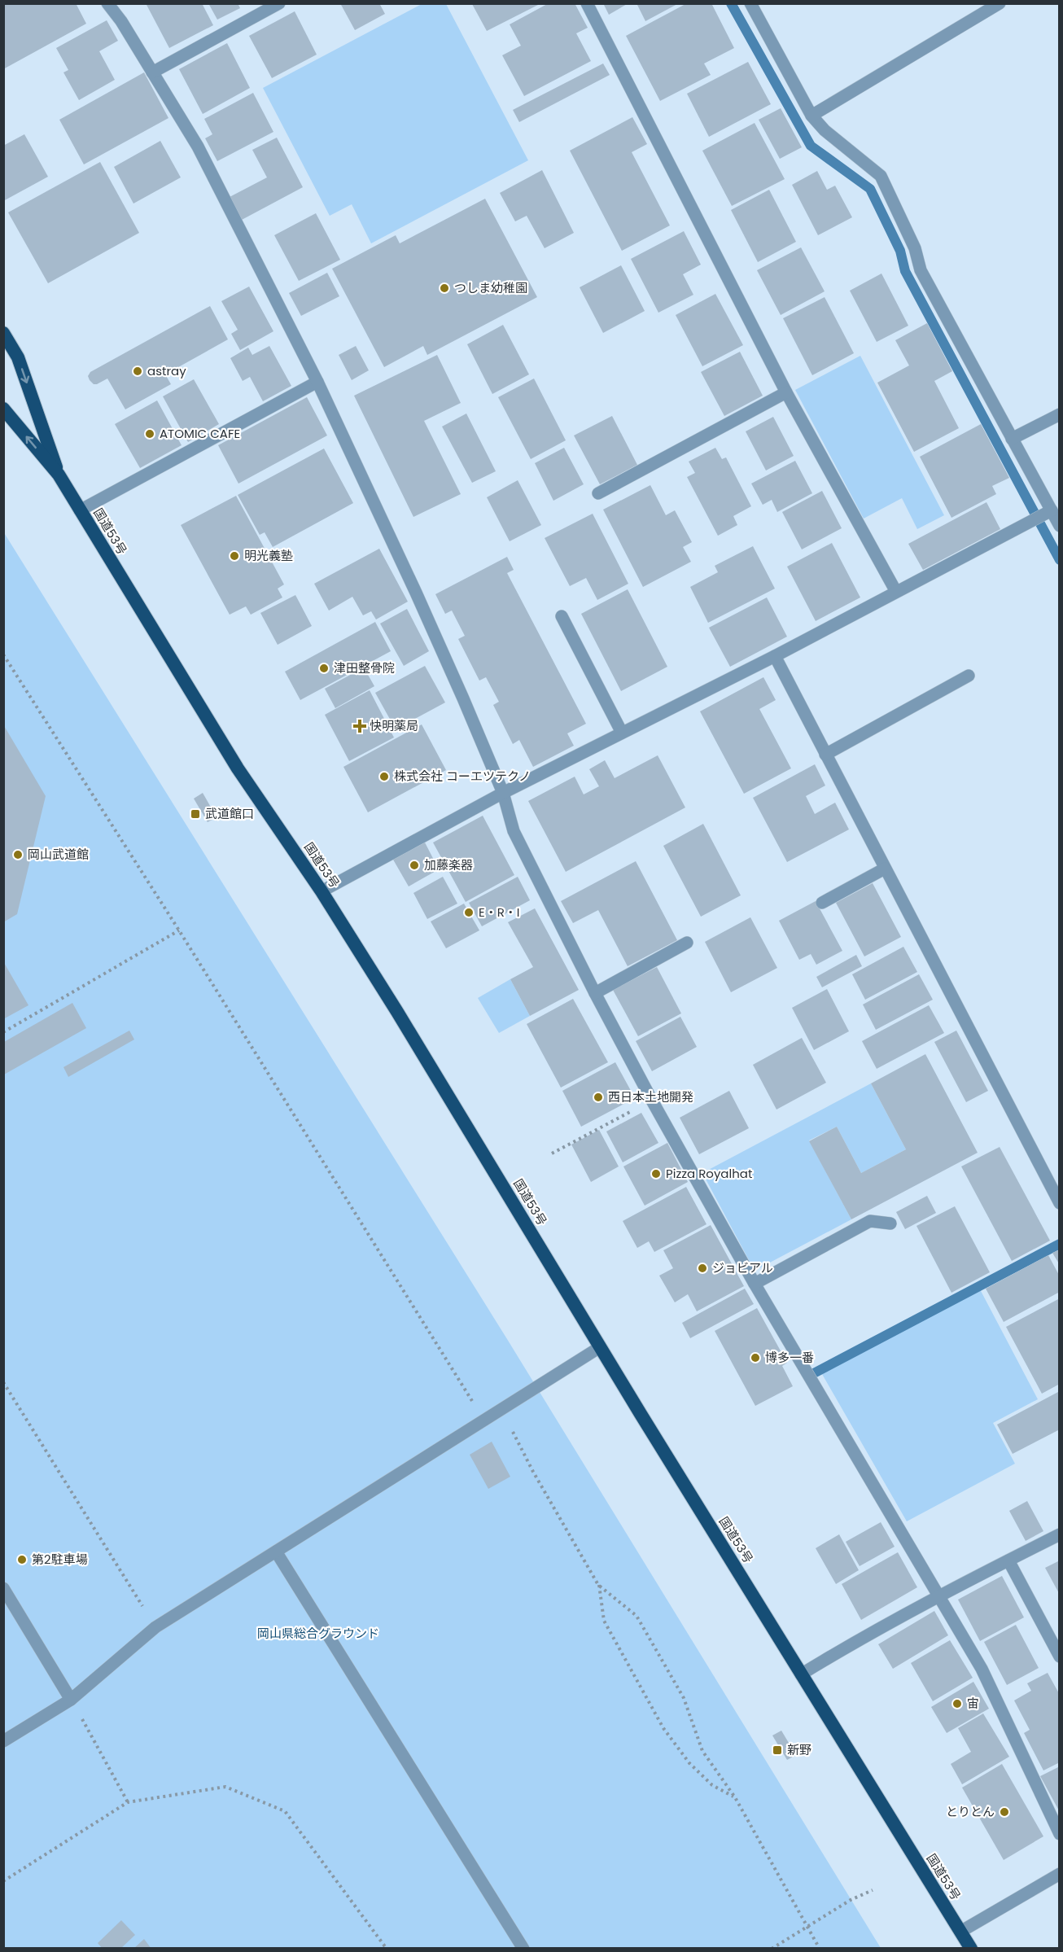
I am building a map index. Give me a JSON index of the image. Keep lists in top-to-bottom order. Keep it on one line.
{"streets":{"highway":["国道53号"]},"parks":["岡山県総合グラウンド"],"places":{"other":["つしま幼稚園","astray","ATOMIC CAFE","明光義塾","津田整骨院","株式会社 コーエツテクノ","岡山武道館","加藤楽器","E・R・I","西日本土地開発","Pizza Royalhat","ジョビアル","博多一番","第2駐車場","宙","とりとん"],"health":["快明薬局"],"transit":["武道館口","新野"]}}
